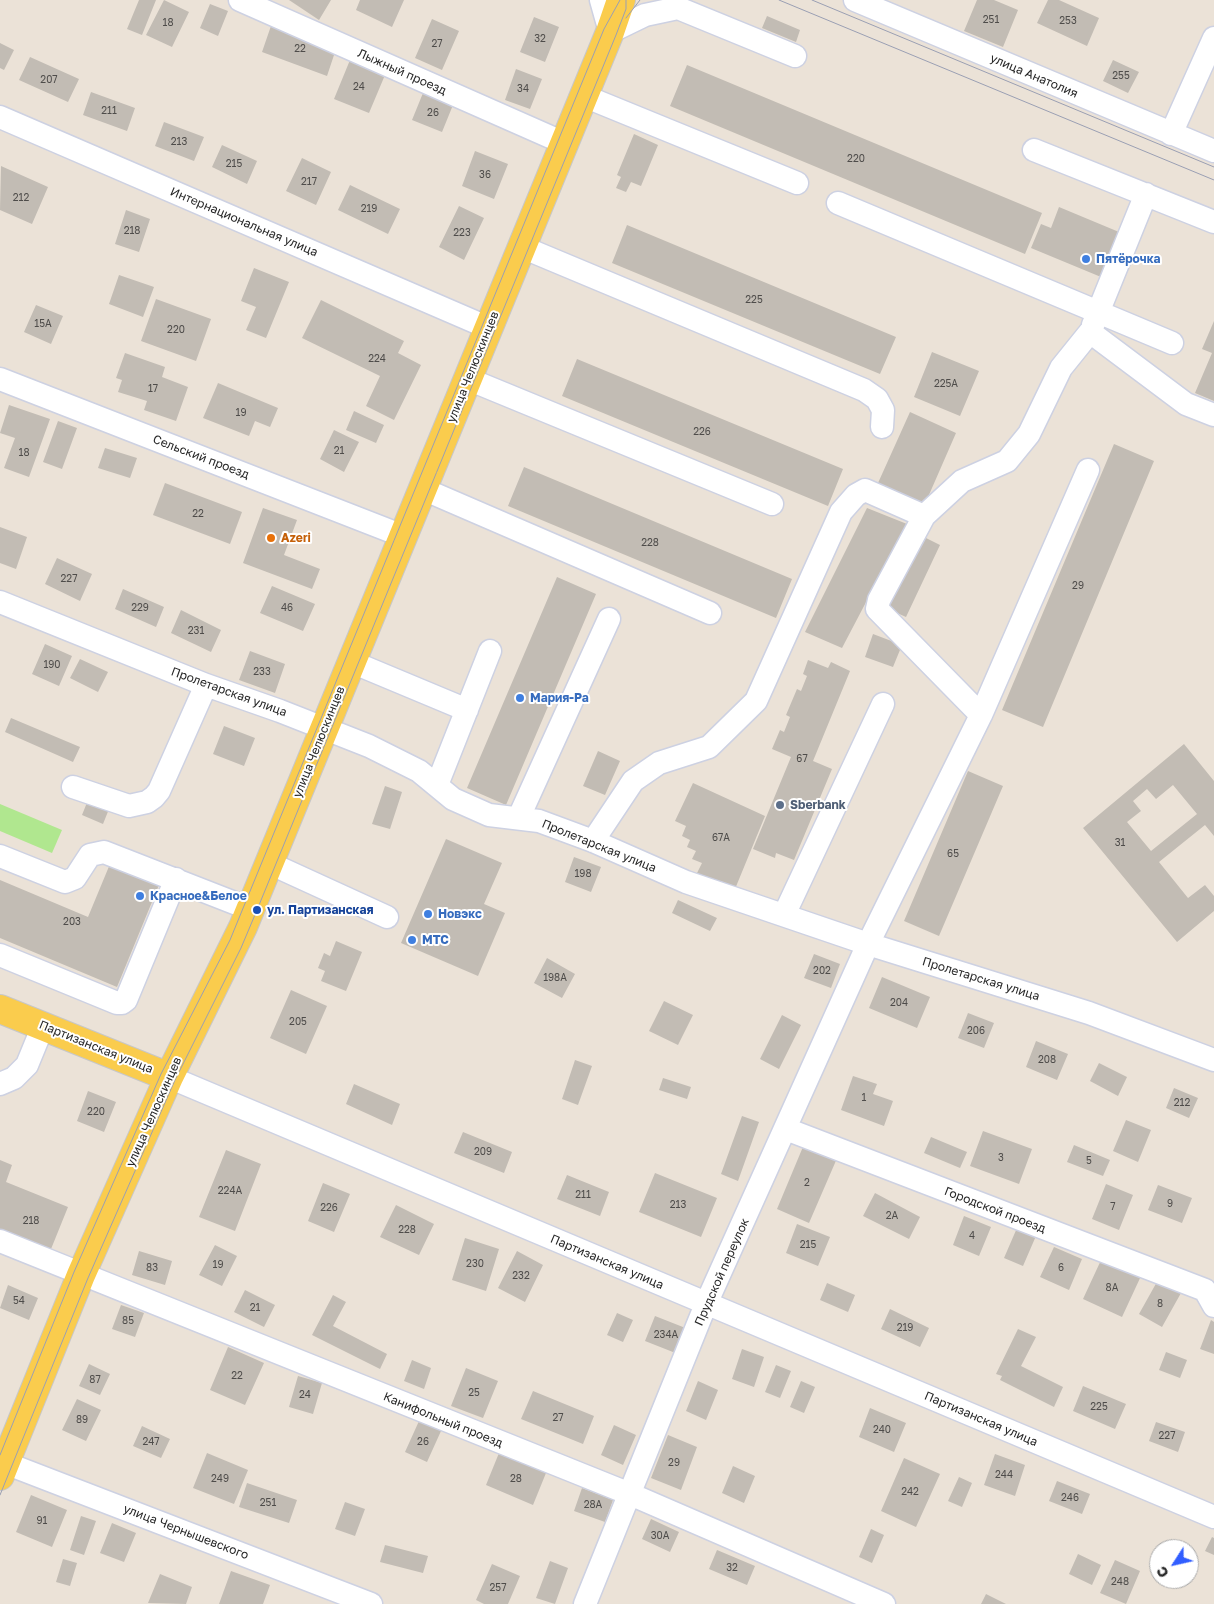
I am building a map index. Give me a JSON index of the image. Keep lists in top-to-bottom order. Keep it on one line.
{"streets":{"main road":["улица Челюскинцев","Партизанская улица"],"street":["Лыжный проезд","улица Анатолия","Интернациональная улица","Сельский проезд","Пролетарская улица","Городской проезд","Прудской переулок","Канифольный проезд","улица Чернышевского"]},"crossings":[["Лыжный проезд","улица Челюскинцев"],["Интернациональная улица","улица Челюскинцев"],["улица Челюскинцев","Сельский проезд"],["улица Челюскинцев","Пролетарская улица"],["улица Челюскинцев","Партизанская улица"],["улица Челюскинцев","Канифольный проезд"],["улица Челюскинцев","улица Чернышевского"],["Пролетарская улица","Прудской переулок"],["Партизанская улица","Прудской переулок"],["Городской проезд","Прудской переулок"],["Прудской переулок","Канифольный проезд"]],"places":["Пятёрочка","Azeri","Мария-Ра","Sberbank","Красное&Белое","ул. Партизанская","Новэкс","МТС"],"house_numbers":["251","253","18","32","27","22","255","207","24","34","211","26","213","220","215","36","217","212","219","218","223","225","15А","220","224","225А","17","19","226","21","18","22","228","227","29","229","46","231","190","233","67","67А","31","65","198","203","202","198А","204","205","206","208","1","212","220","209","3","5","2","224А","211","9","213","7","226","2А","218","228","4","215","230","19","83","6","232","8А","54","8","21","85","219","234А","22","87","25","24","225","27","89","240","227","247","26","29","244","249","28","242","246","251","28А","91","30А","32","248","257"],"north":"bottom left"}
